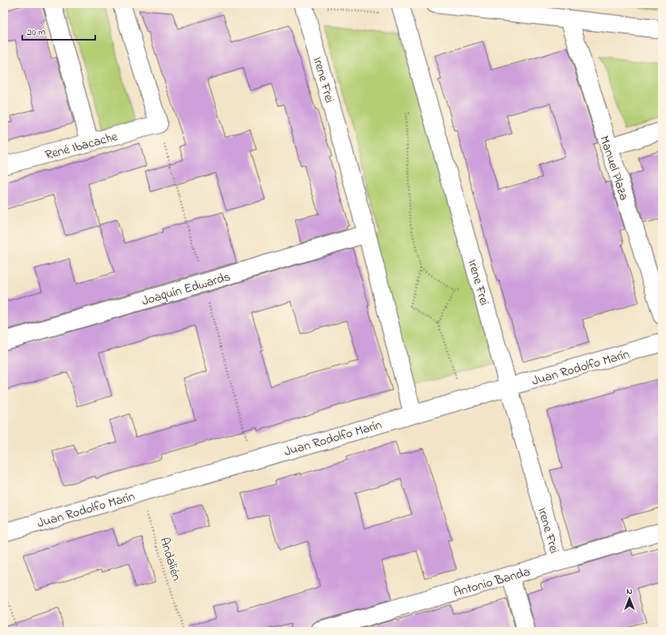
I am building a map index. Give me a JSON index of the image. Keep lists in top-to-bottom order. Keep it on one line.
{"streets":{"street":["Irene Frei","René Ibacache","Manuel Plaza","Joaquín Edwards","Juan Rodolfo Marín","Antonio Banda"],"path":["Andalién"]},"crossings":[["Irene Frei","Joaquín Edwards"],["Irene Frei","Juan Rodolfo Marín"],["Irene Frei","Antonio Banda"],["Juan Rodolfo Marín","Andalién"]],"scale_bar":"20 m","north":"top"}
